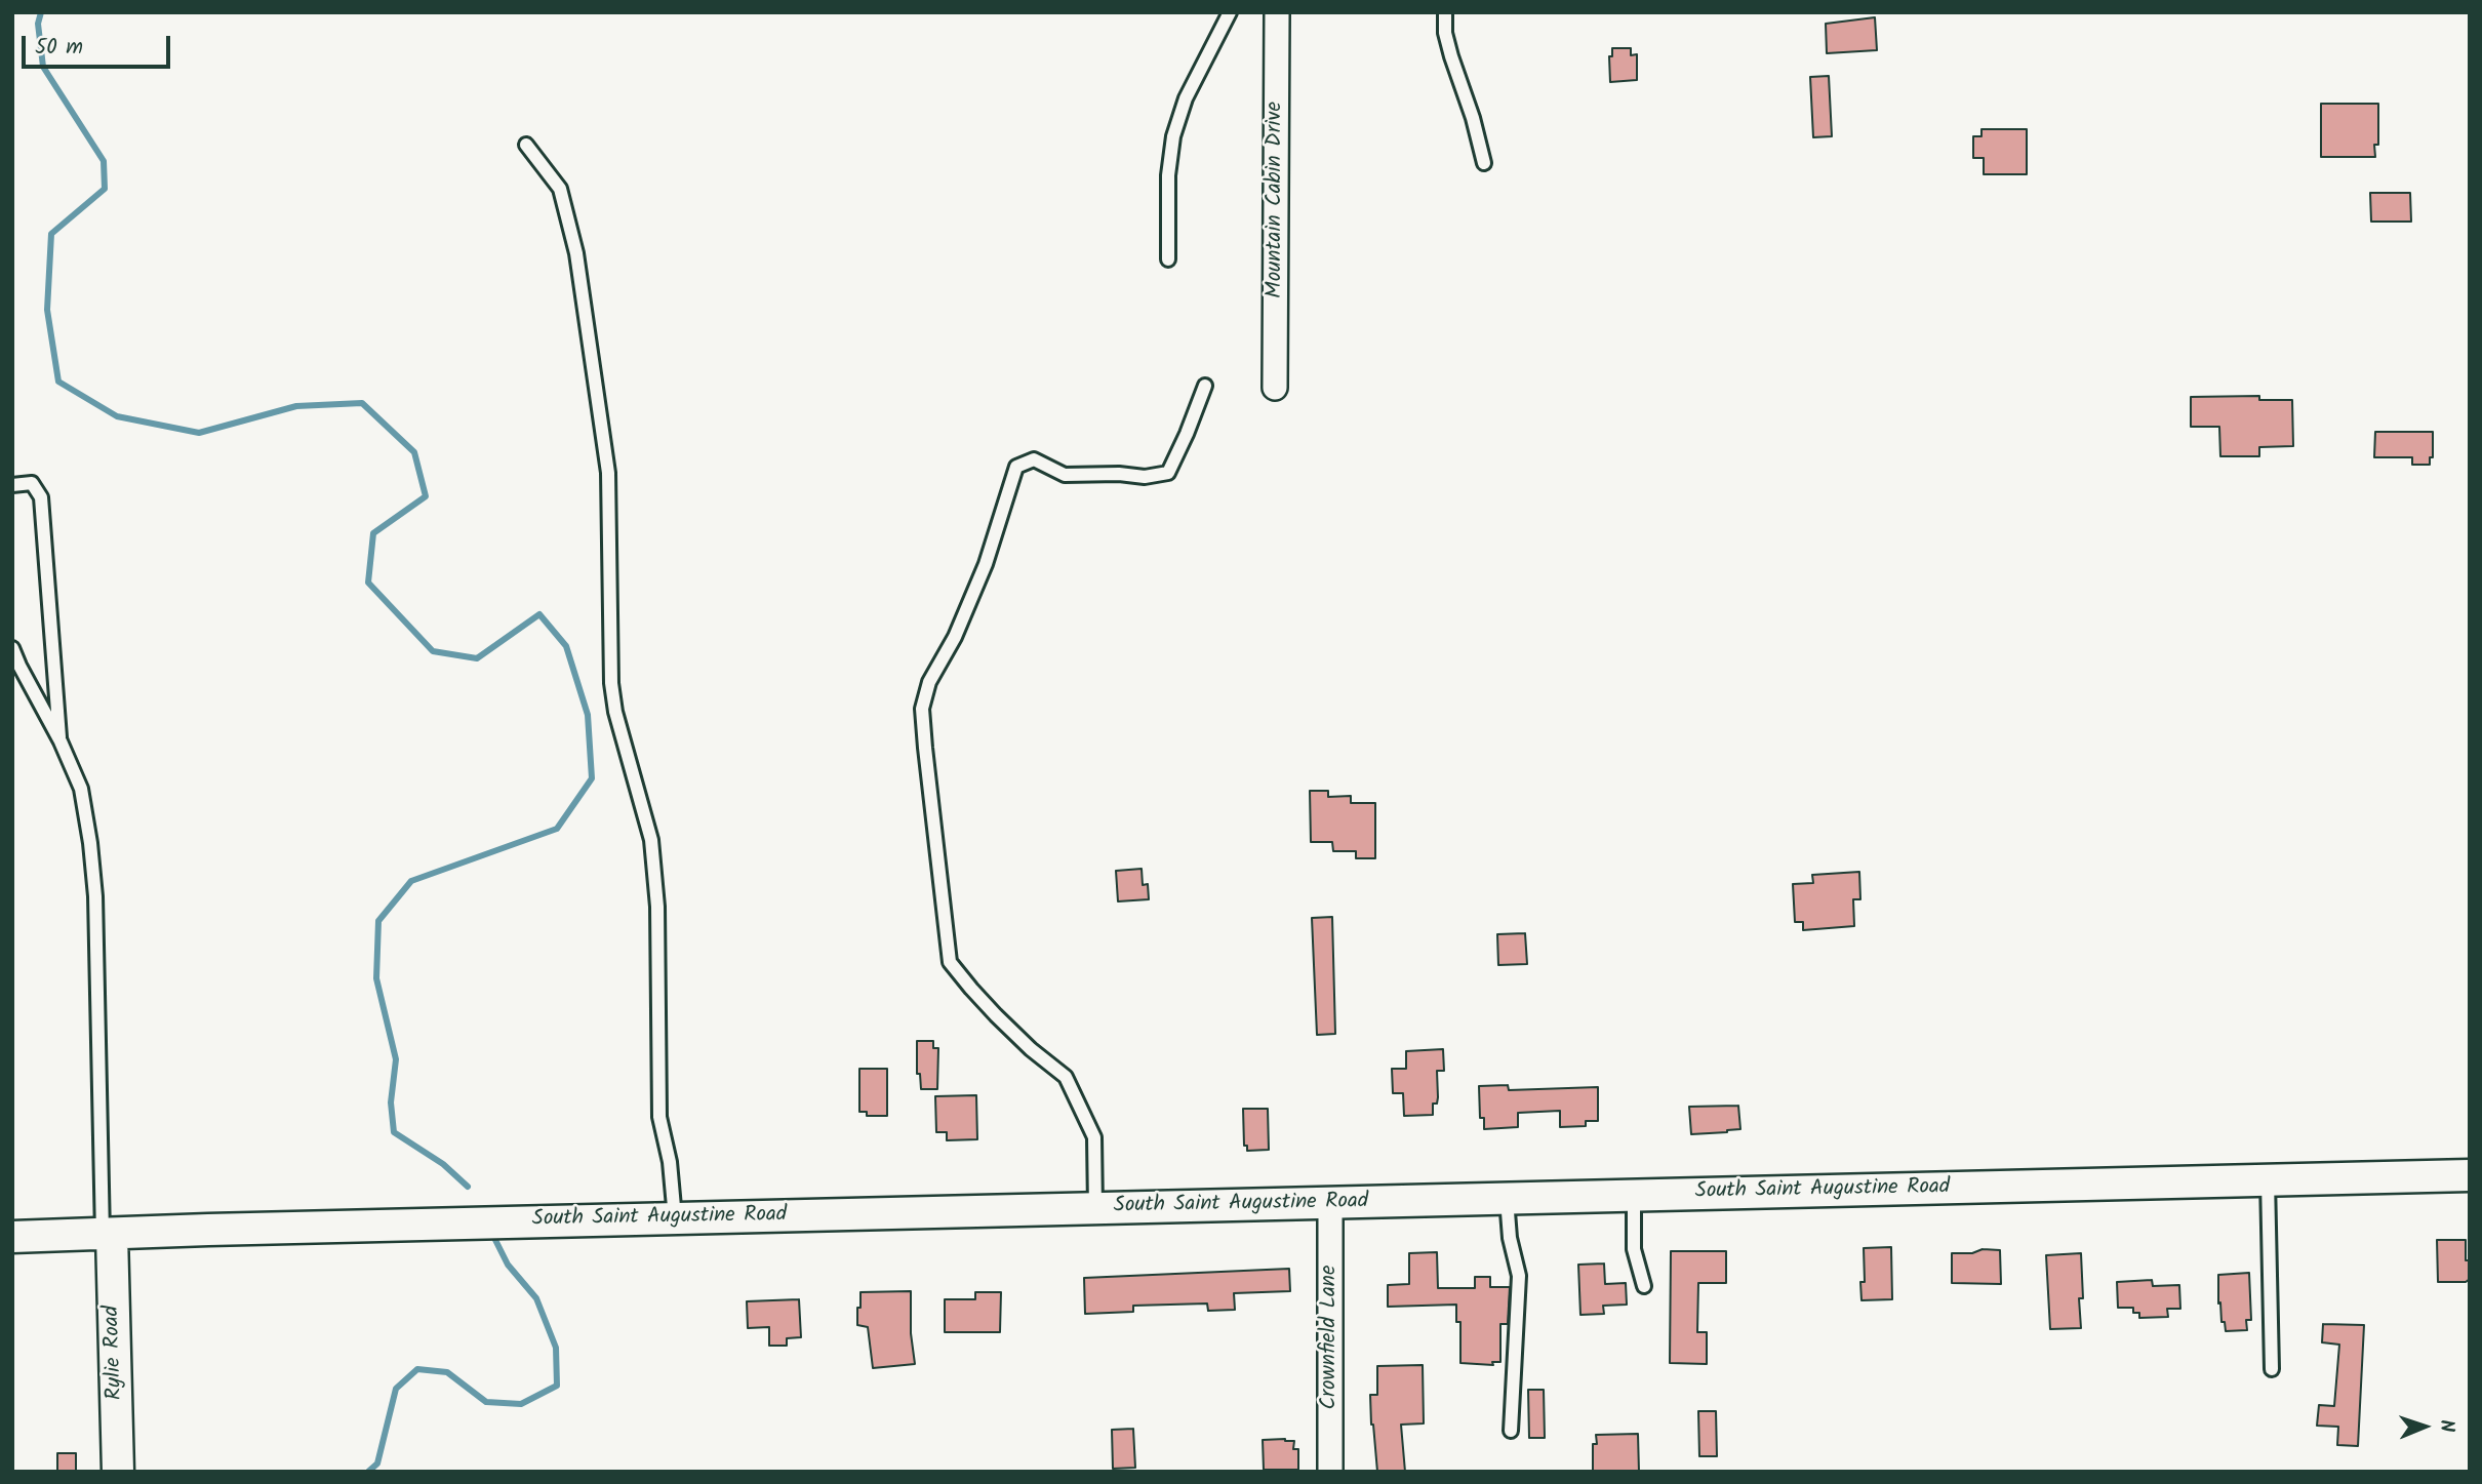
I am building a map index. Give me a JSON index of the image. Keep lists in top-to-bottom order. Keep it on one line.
{"streets":{"street":["Mountain Cabin Drive","South Saint Augustine Road","Crownfield Lane","Rylie Road"]},"crossings":[["South Saint Augustine Road","Crownfield Lane"],["South Saint Augustine Road","Rylie Road"]],"scale_bar":"50 m","north":"right"}
